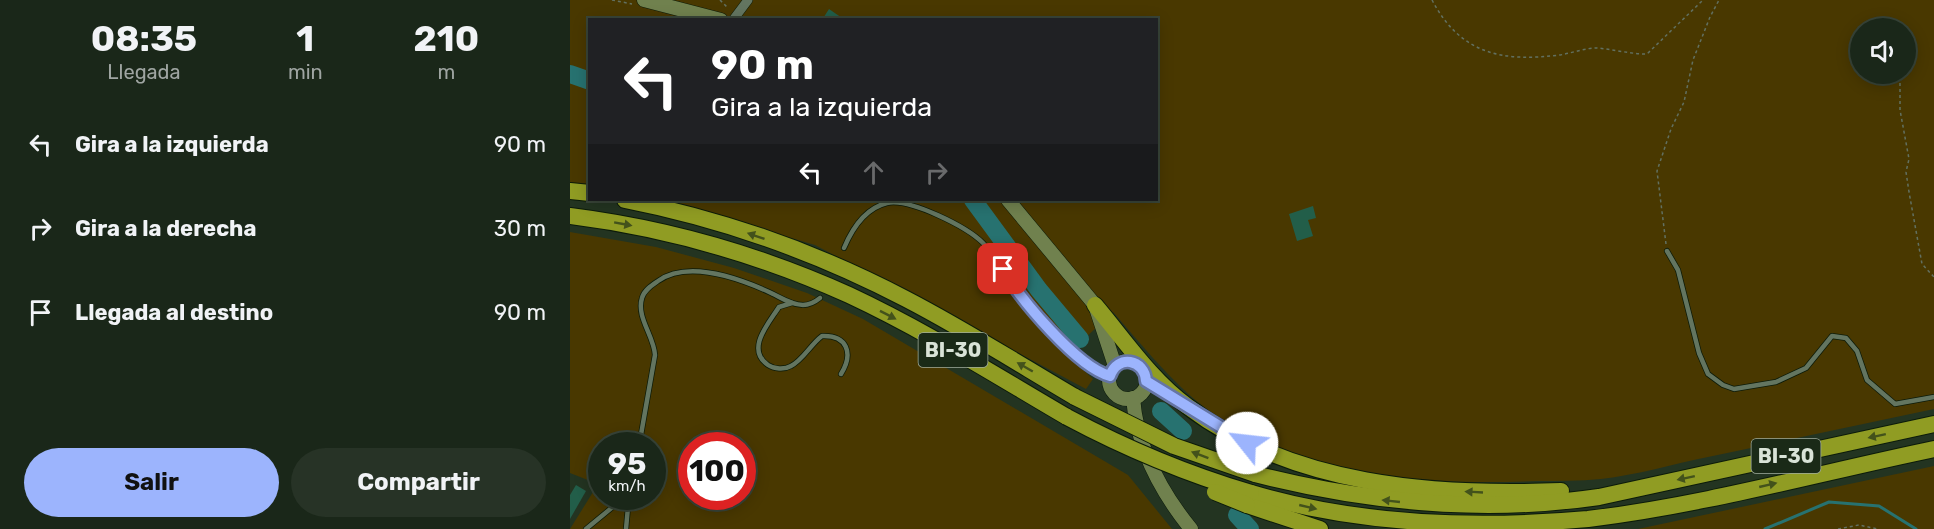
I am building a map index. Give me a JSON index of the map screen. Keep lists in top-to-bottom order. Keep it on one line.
{"streets":{"highway":["BI-30"]},"page":{"eta":["08:35","Llegada","1","min","210","m"],"turn":["90 m","Gira a la izquierda"],"list":[{"name":"Gira a la izquierda","value":"90 m"},{"name":"Gira a la derecha","value":"30 m"},{"name":"Llegada al destino","value":"90 m"}],"speed":"95 km/h","limit":"100","buttons":["Salir","Compartir"]}}
